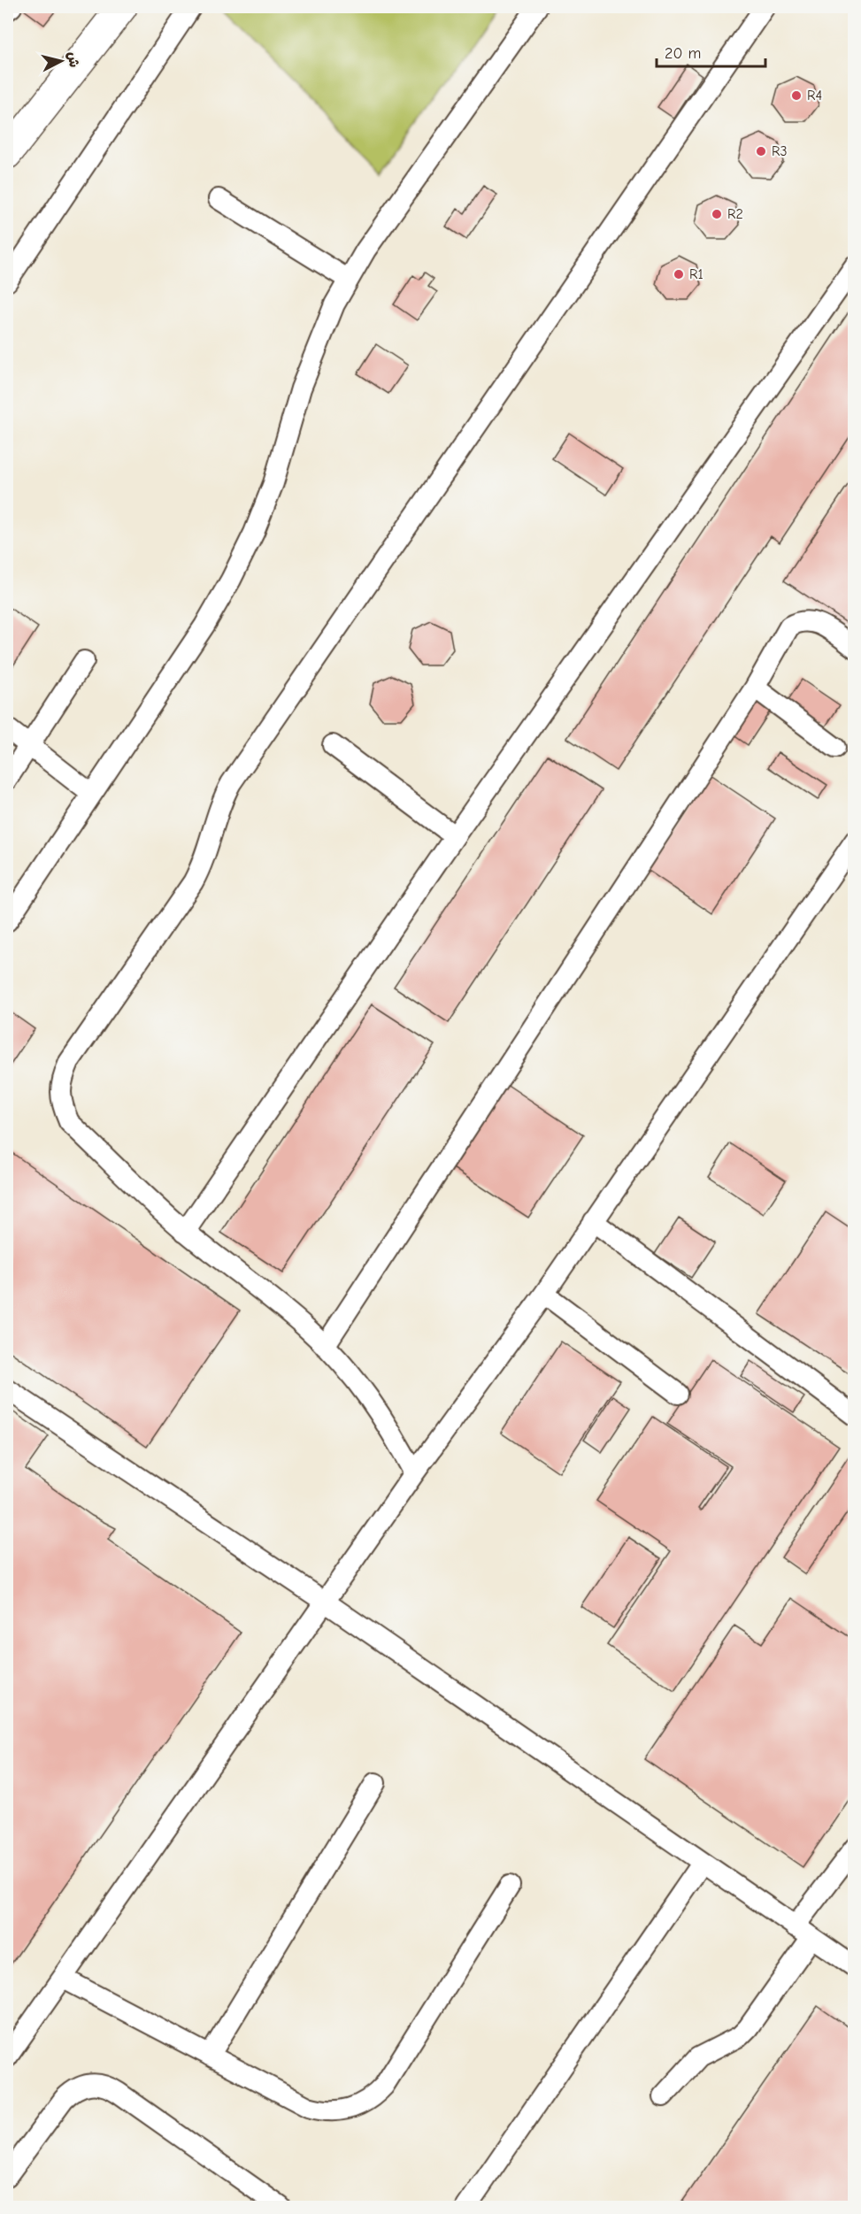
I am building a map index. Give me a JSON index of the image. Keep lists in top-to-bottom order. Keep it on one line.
{"places":["R4","R3","R2","R1"],"scale_bar":"20 m","north":"right"}
